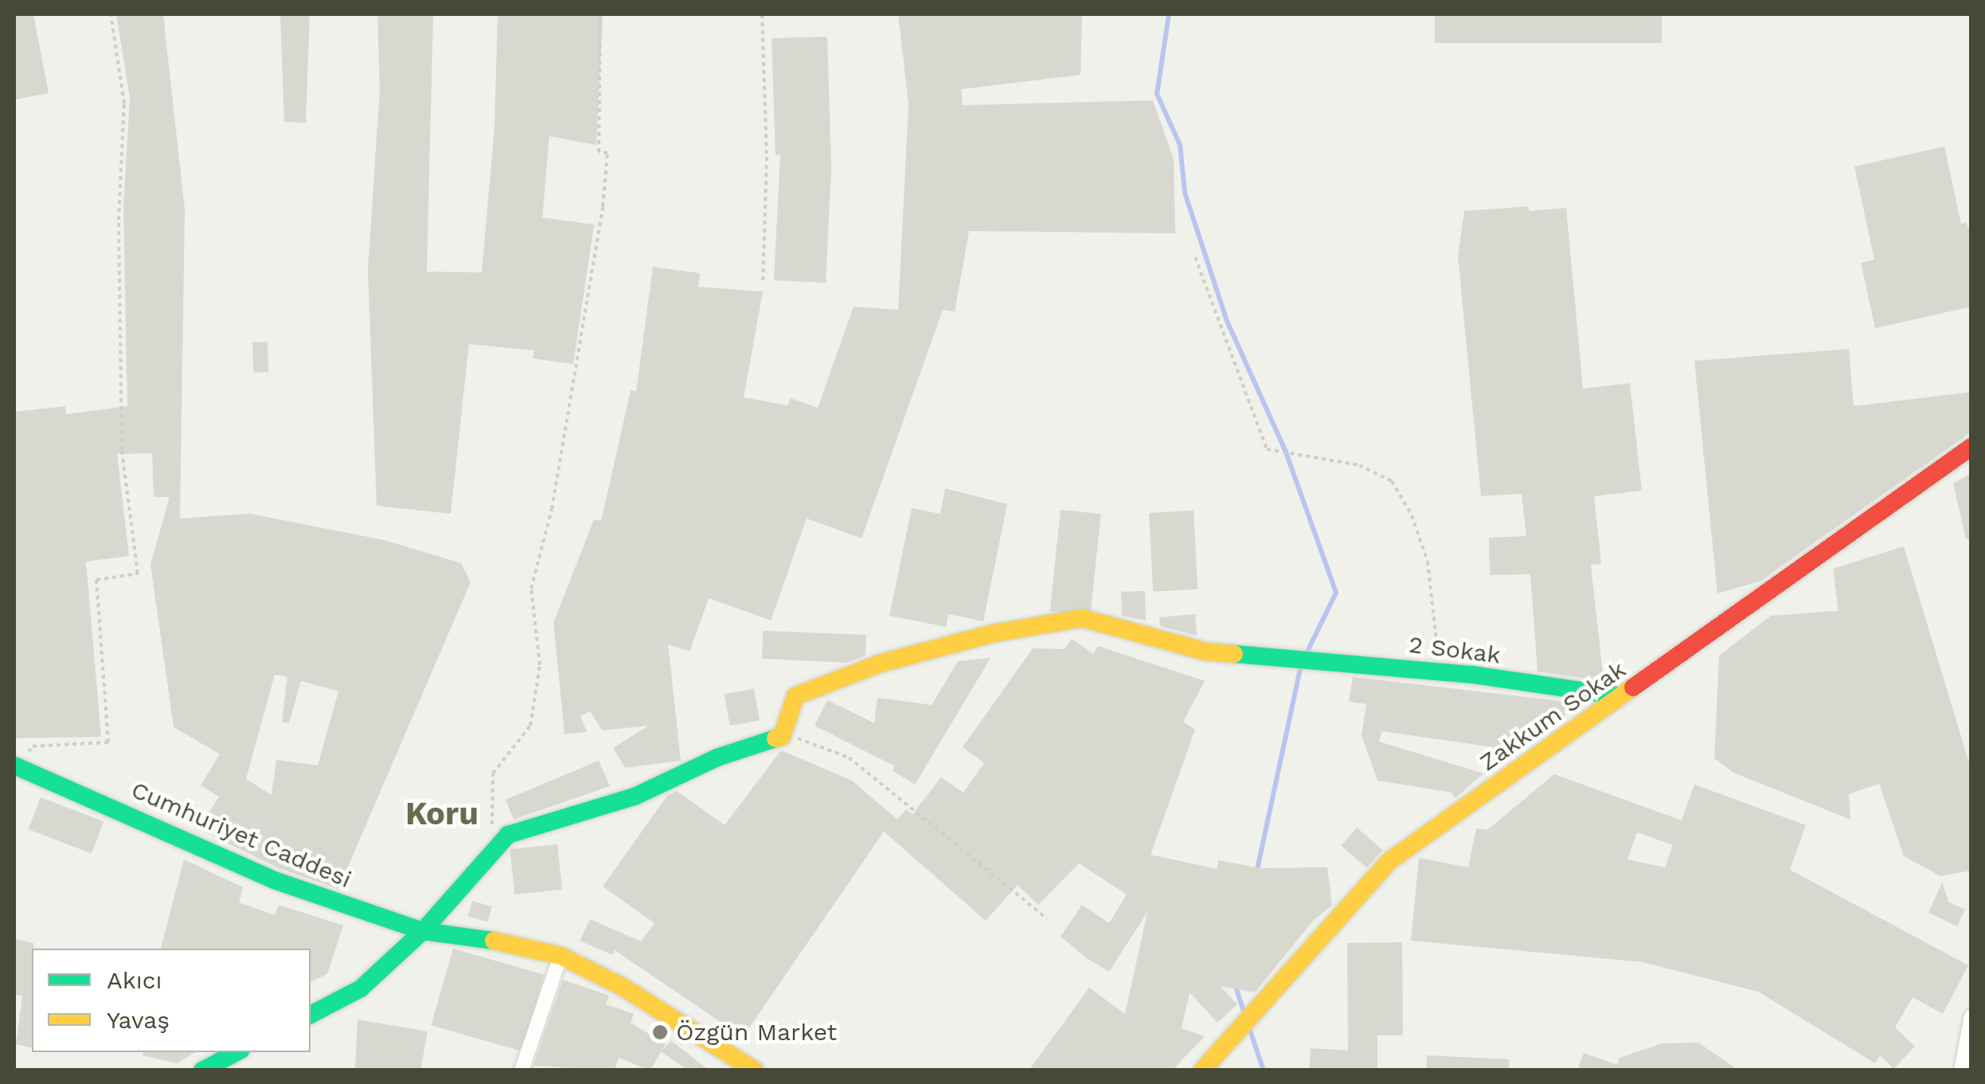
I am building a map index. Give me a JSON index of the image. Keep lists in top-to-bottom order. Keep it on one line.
{"streets":{"street":["2 Sokak","Zakkum Sokak","Cumhuriyet Caddesi"]},"crossings":[["2 Sokak","Zakkum Sokak"]],"districts":["Koru"],"places":["Özgün Market"],"legend":["Akıcı","Yavaş"]}
